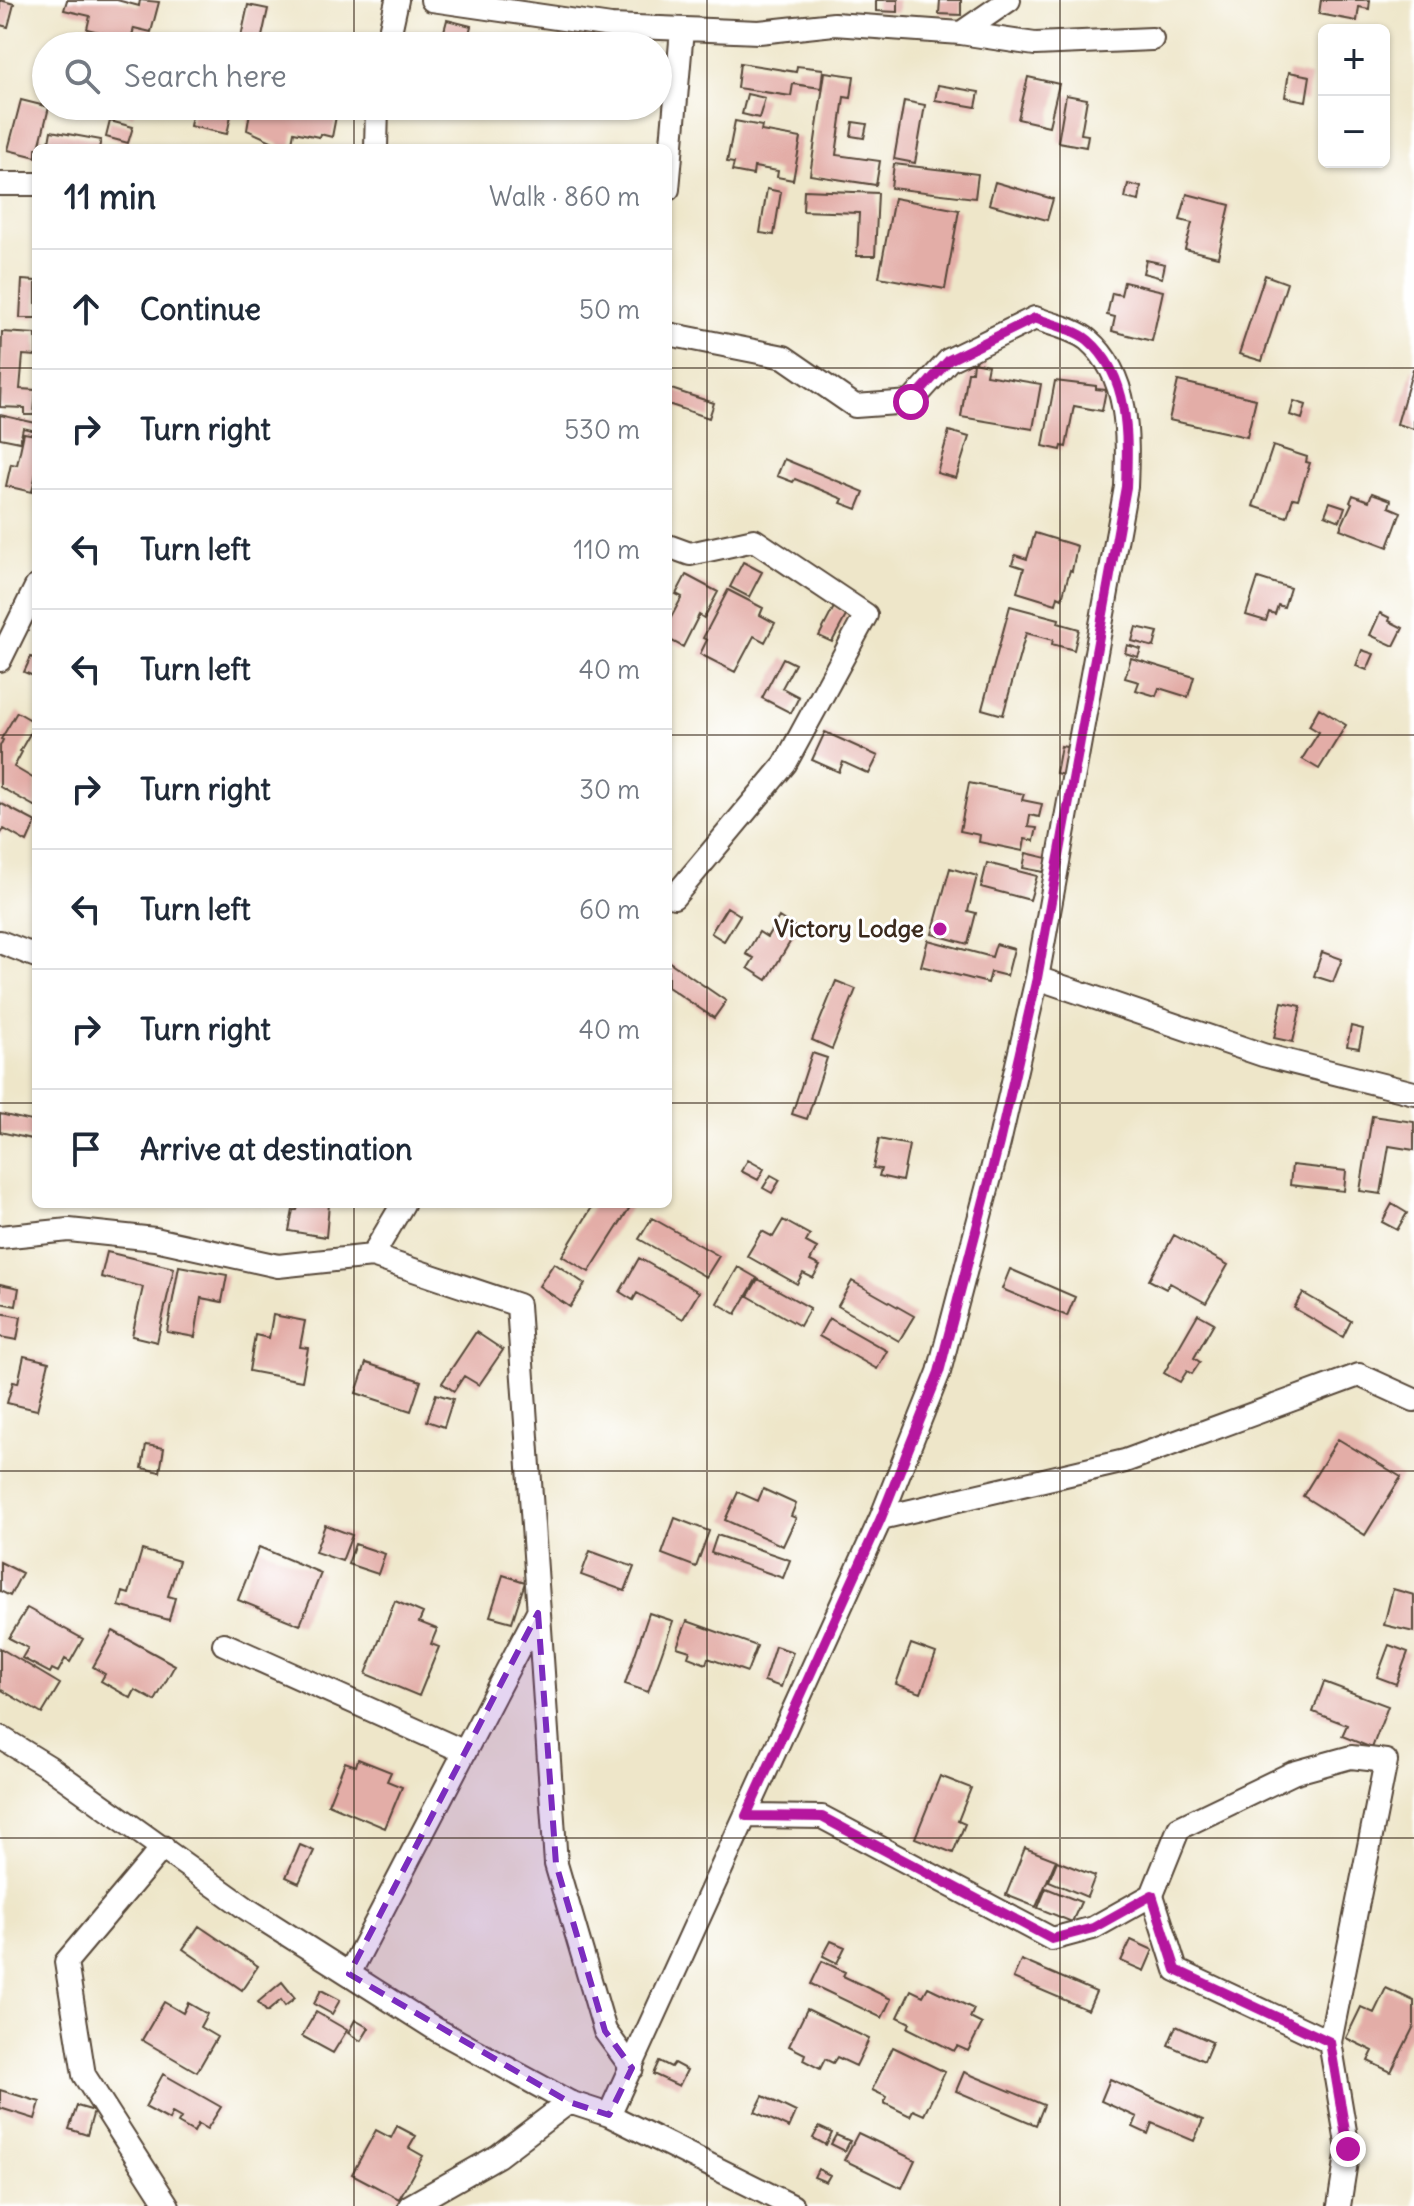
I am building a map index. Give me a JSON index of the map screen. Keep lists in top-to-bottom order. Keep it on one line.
{"places":["Victory Lodge"],"page":{"map_buttons":["+","−"],"search":"Search here","heading":["11 min","Walk · 860 m"],"list":[["Continue","50 m"],["Turn right","530 m"],["Turn left","110 m"],["Turn left","40 m"],["Turn right","30 m"],["Turn left","60 m"],["Turn right","40 m"],"Arrive at destination"]}}
